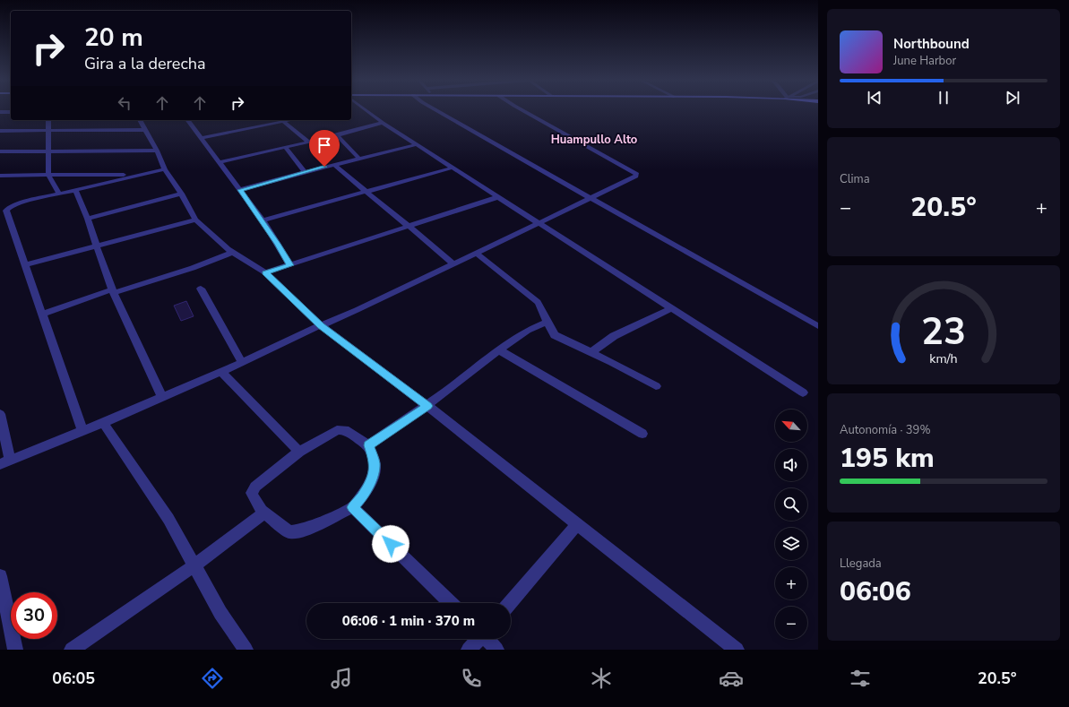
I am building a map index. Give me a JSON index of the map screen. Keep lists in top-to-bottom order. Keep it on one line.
{"districts":["Huampullo Alto"],"north":"top left","page":{"turn":["20 m","Gira a la derecha"],"song":["Northbound","June Harbor"],"tile":["Clima",["Autonomía · 39%","195 km"],["Llegada","06:06"]],"heat":["−","20.5°","+"],"map_buttons":["+","−"],"limit":"30","trip":"06:06 · 1 min · 370 m","tabs":["06:05","20.5°"],"gauge":["23","km/h"]}}
